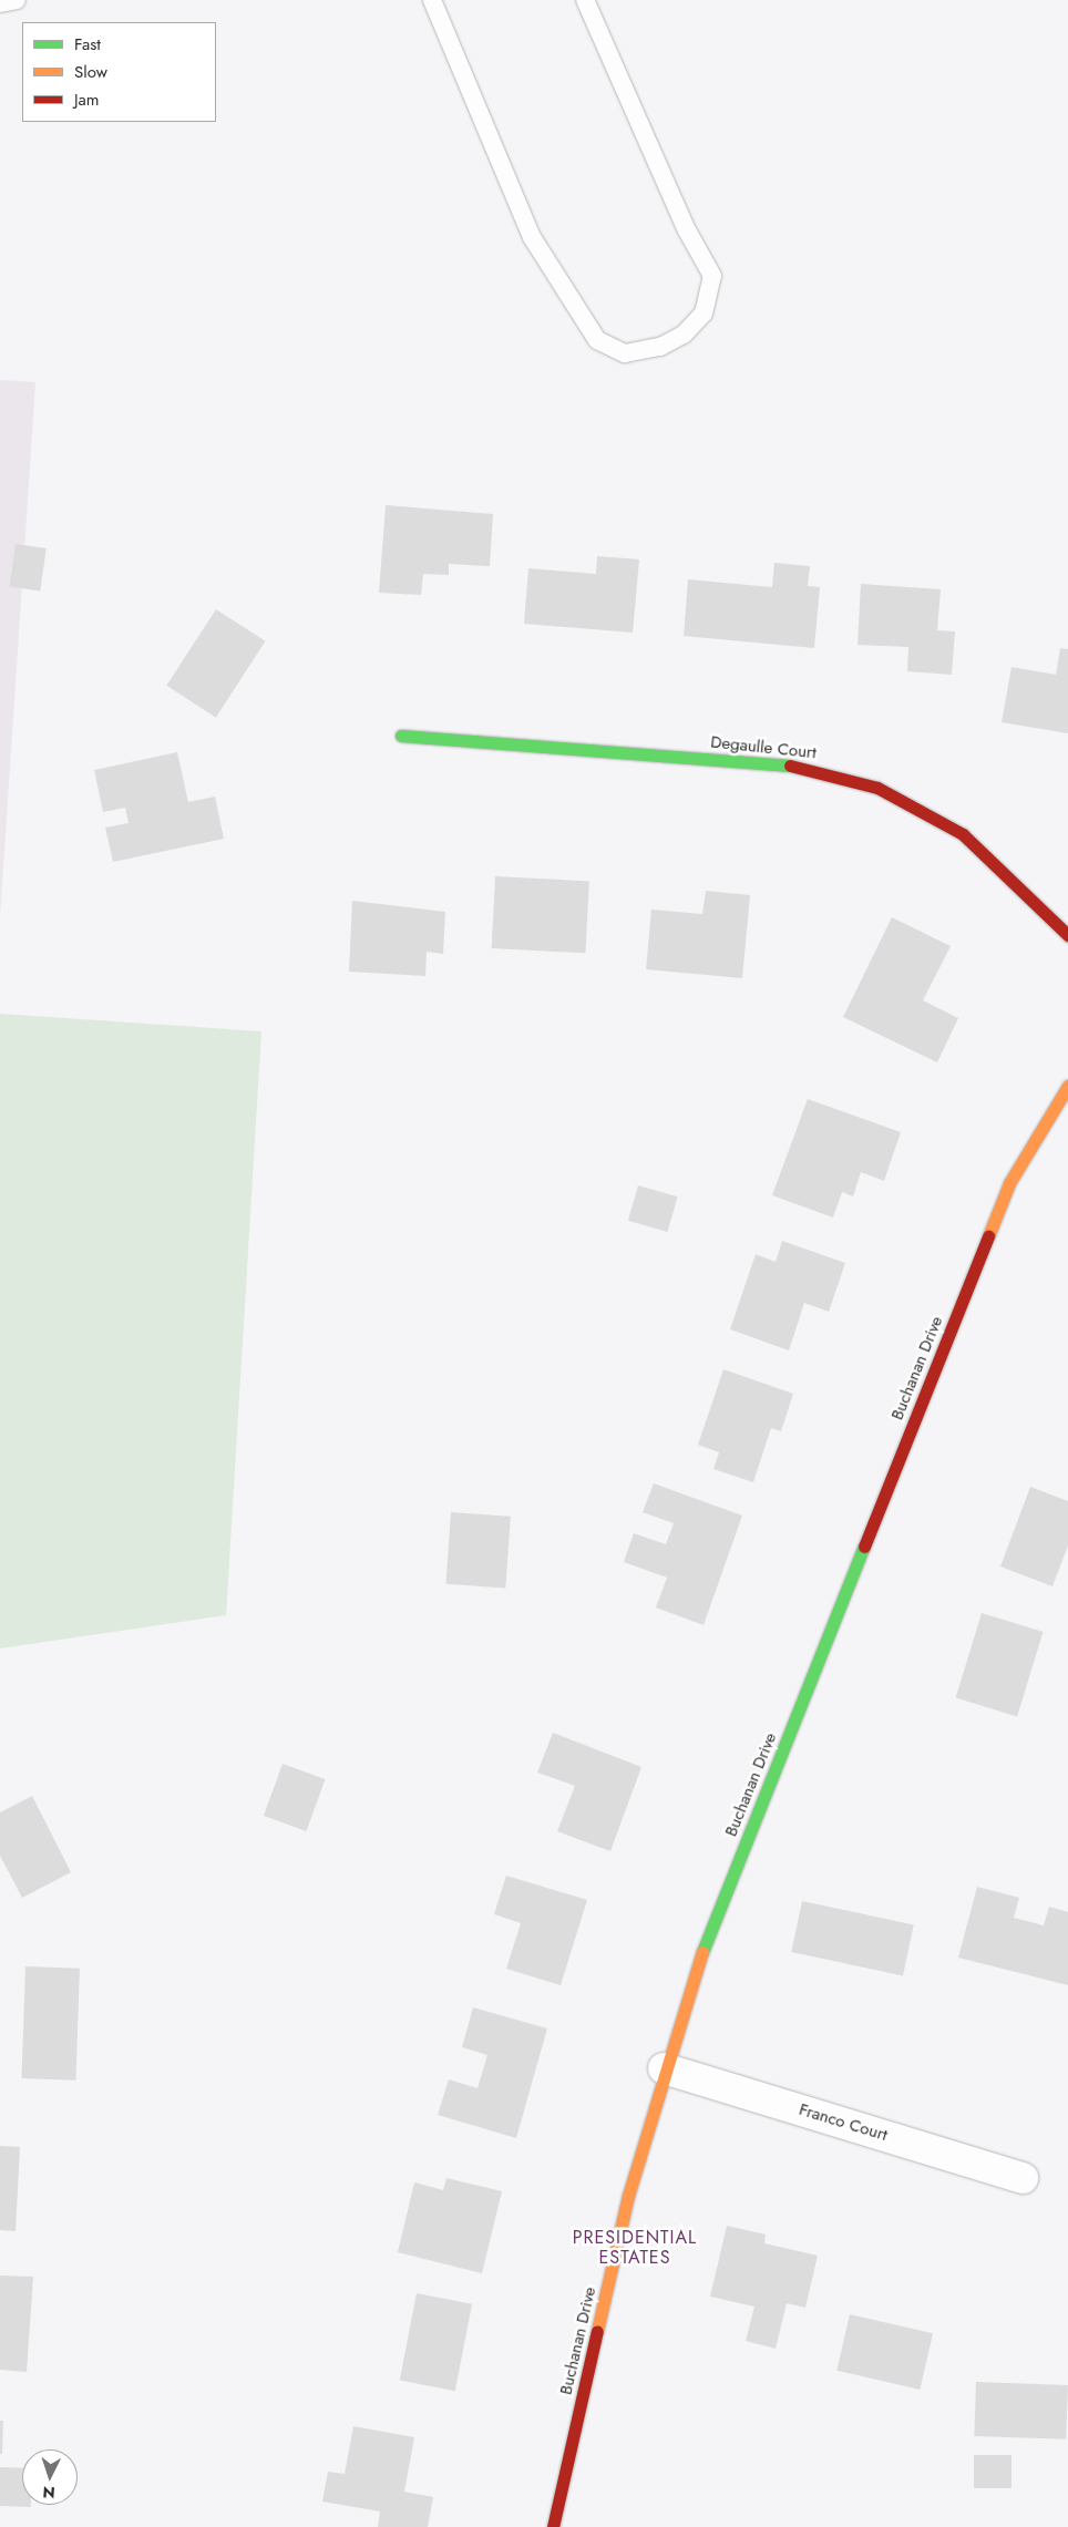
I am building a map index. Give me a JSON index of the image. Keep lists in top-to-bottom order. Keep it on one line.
{"streets":{"street":["Degaulle Court","Buchanan Drive","Franco Court"]},"crossings":[["Buchanan Drive","Franco Court"]],"districts":["PRESIDENTIAL ESTATES"],"legend":["Fast","Slow","Jam"],"north":"bottom"}
